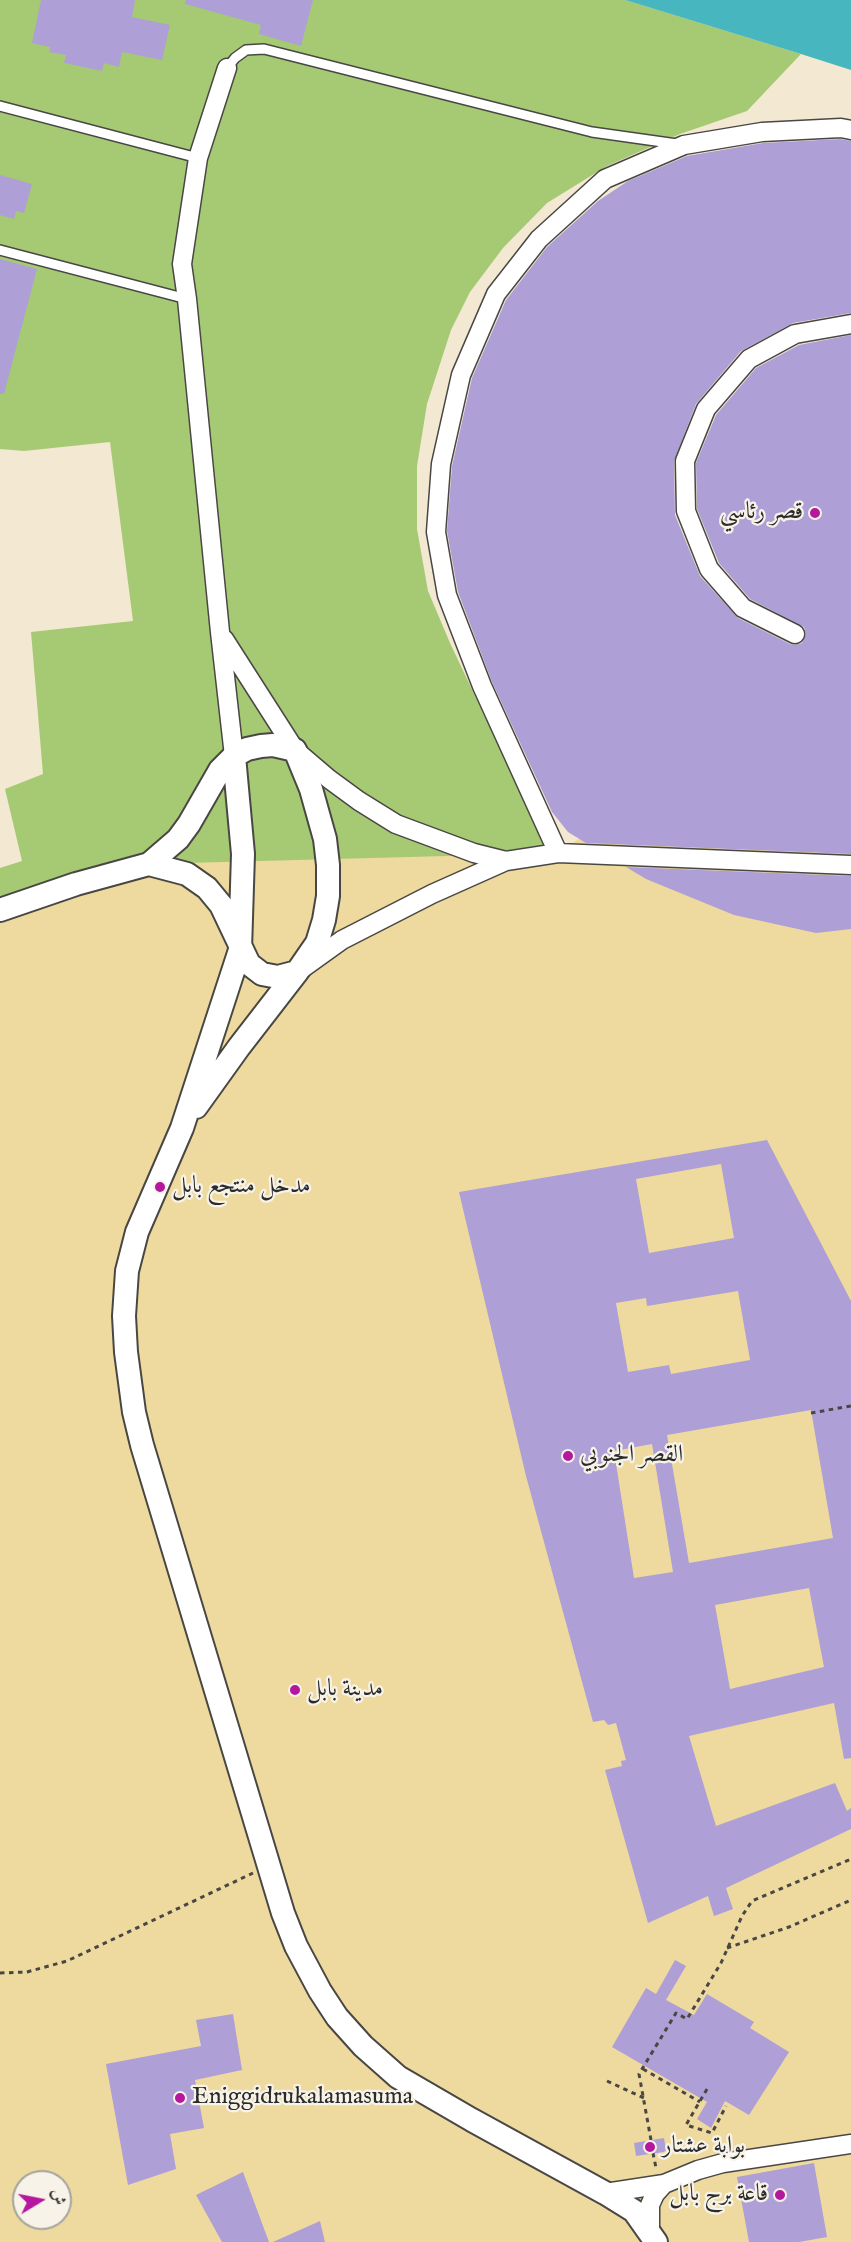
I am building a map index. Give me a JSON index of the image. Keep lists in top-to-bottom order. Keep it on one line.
{"places":["قصر رئاسي","مدخل منتجع بابل","القصر الجنوبي","مدينة بابل","Eniggidrukalamasuma","بوابة عشتار","قاعة برج بابل"],"north":"right"}
